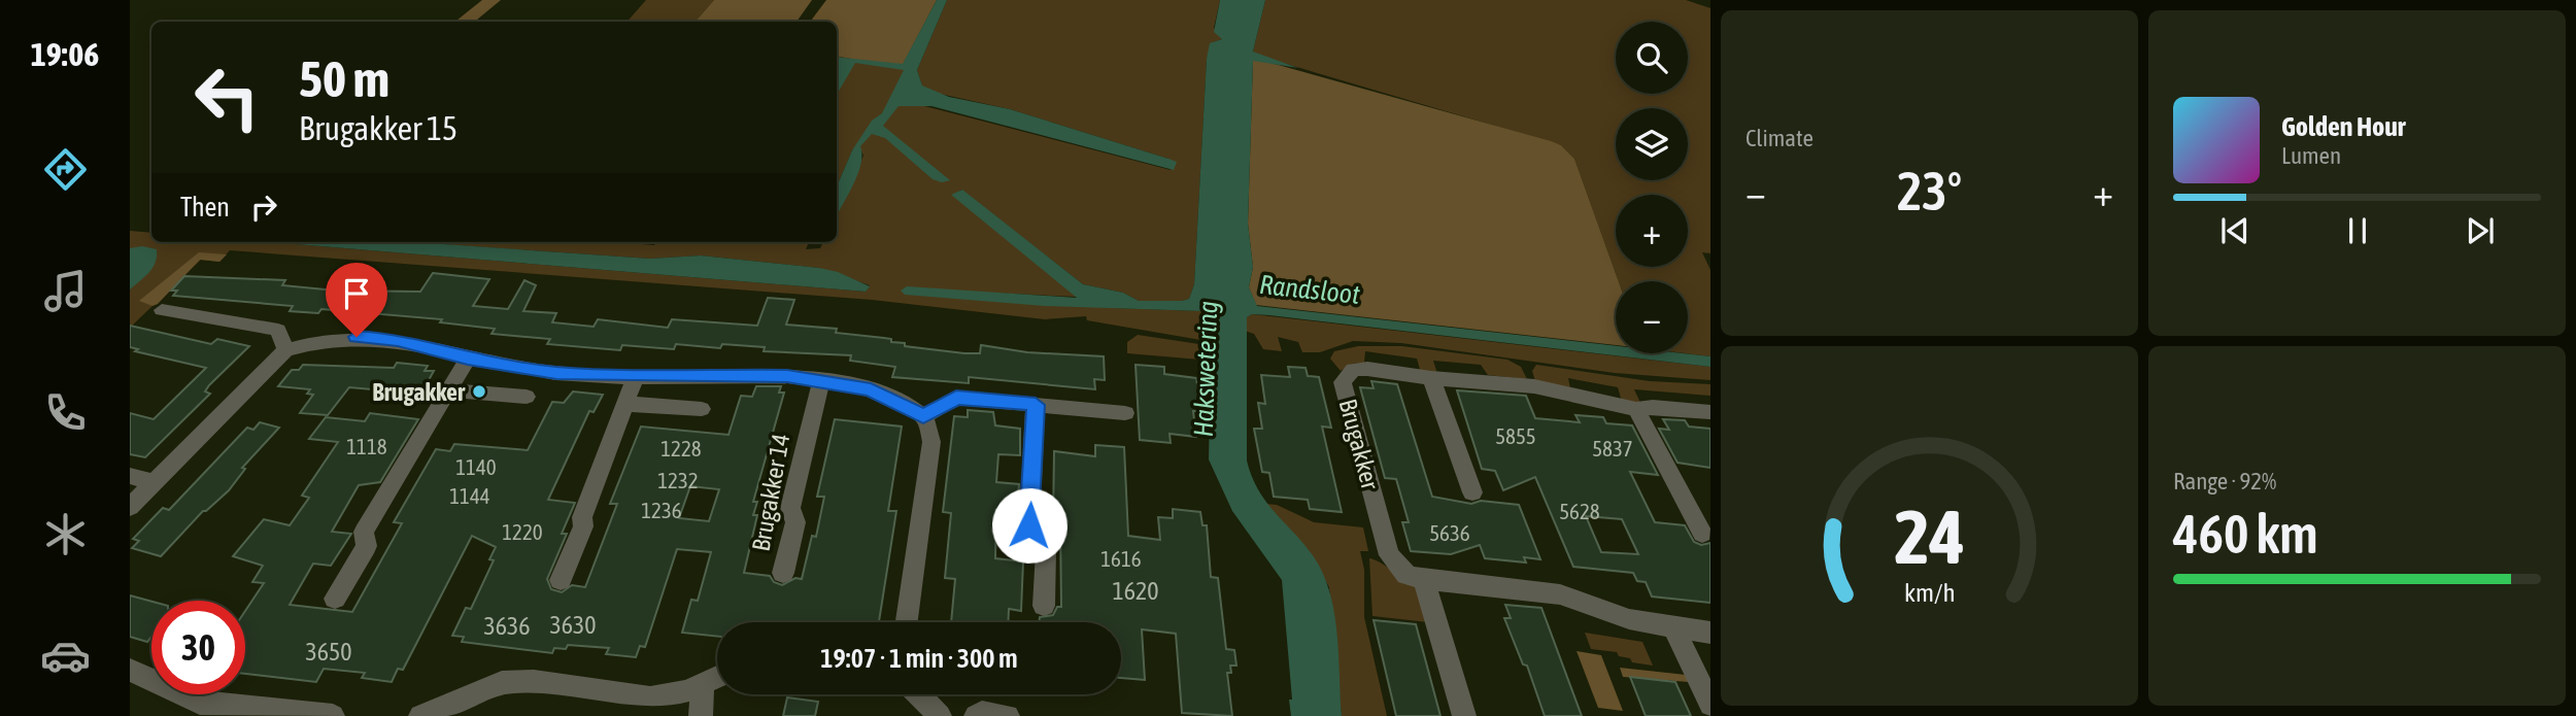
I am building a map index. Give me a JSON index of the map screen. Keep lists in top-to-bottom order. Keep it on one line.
{"streets":{"street":["Brugakker","Brugakker 14"]},"water":["Randsloot","Hakswetering"],"places":["Brugakker"],"house_numbers":["5855","1118","1228","5837","1140","1232","1144","1236","5628","1220","5636","1616","1620","3630","3636","3650"],"page":{"tabs":"19:06","tile":["Climate",["Range · 92%","460 km"]],"map_buttons":["+","−"],"turn":["50 m","Brugakker 15"],"song":["Golden Hour","Lumen"],"heat":["−","23°","+"],"then":"Then","limit":"30","trip":"19:07 · 1 min · 300 m","gauge":["24","km/h"]}}
